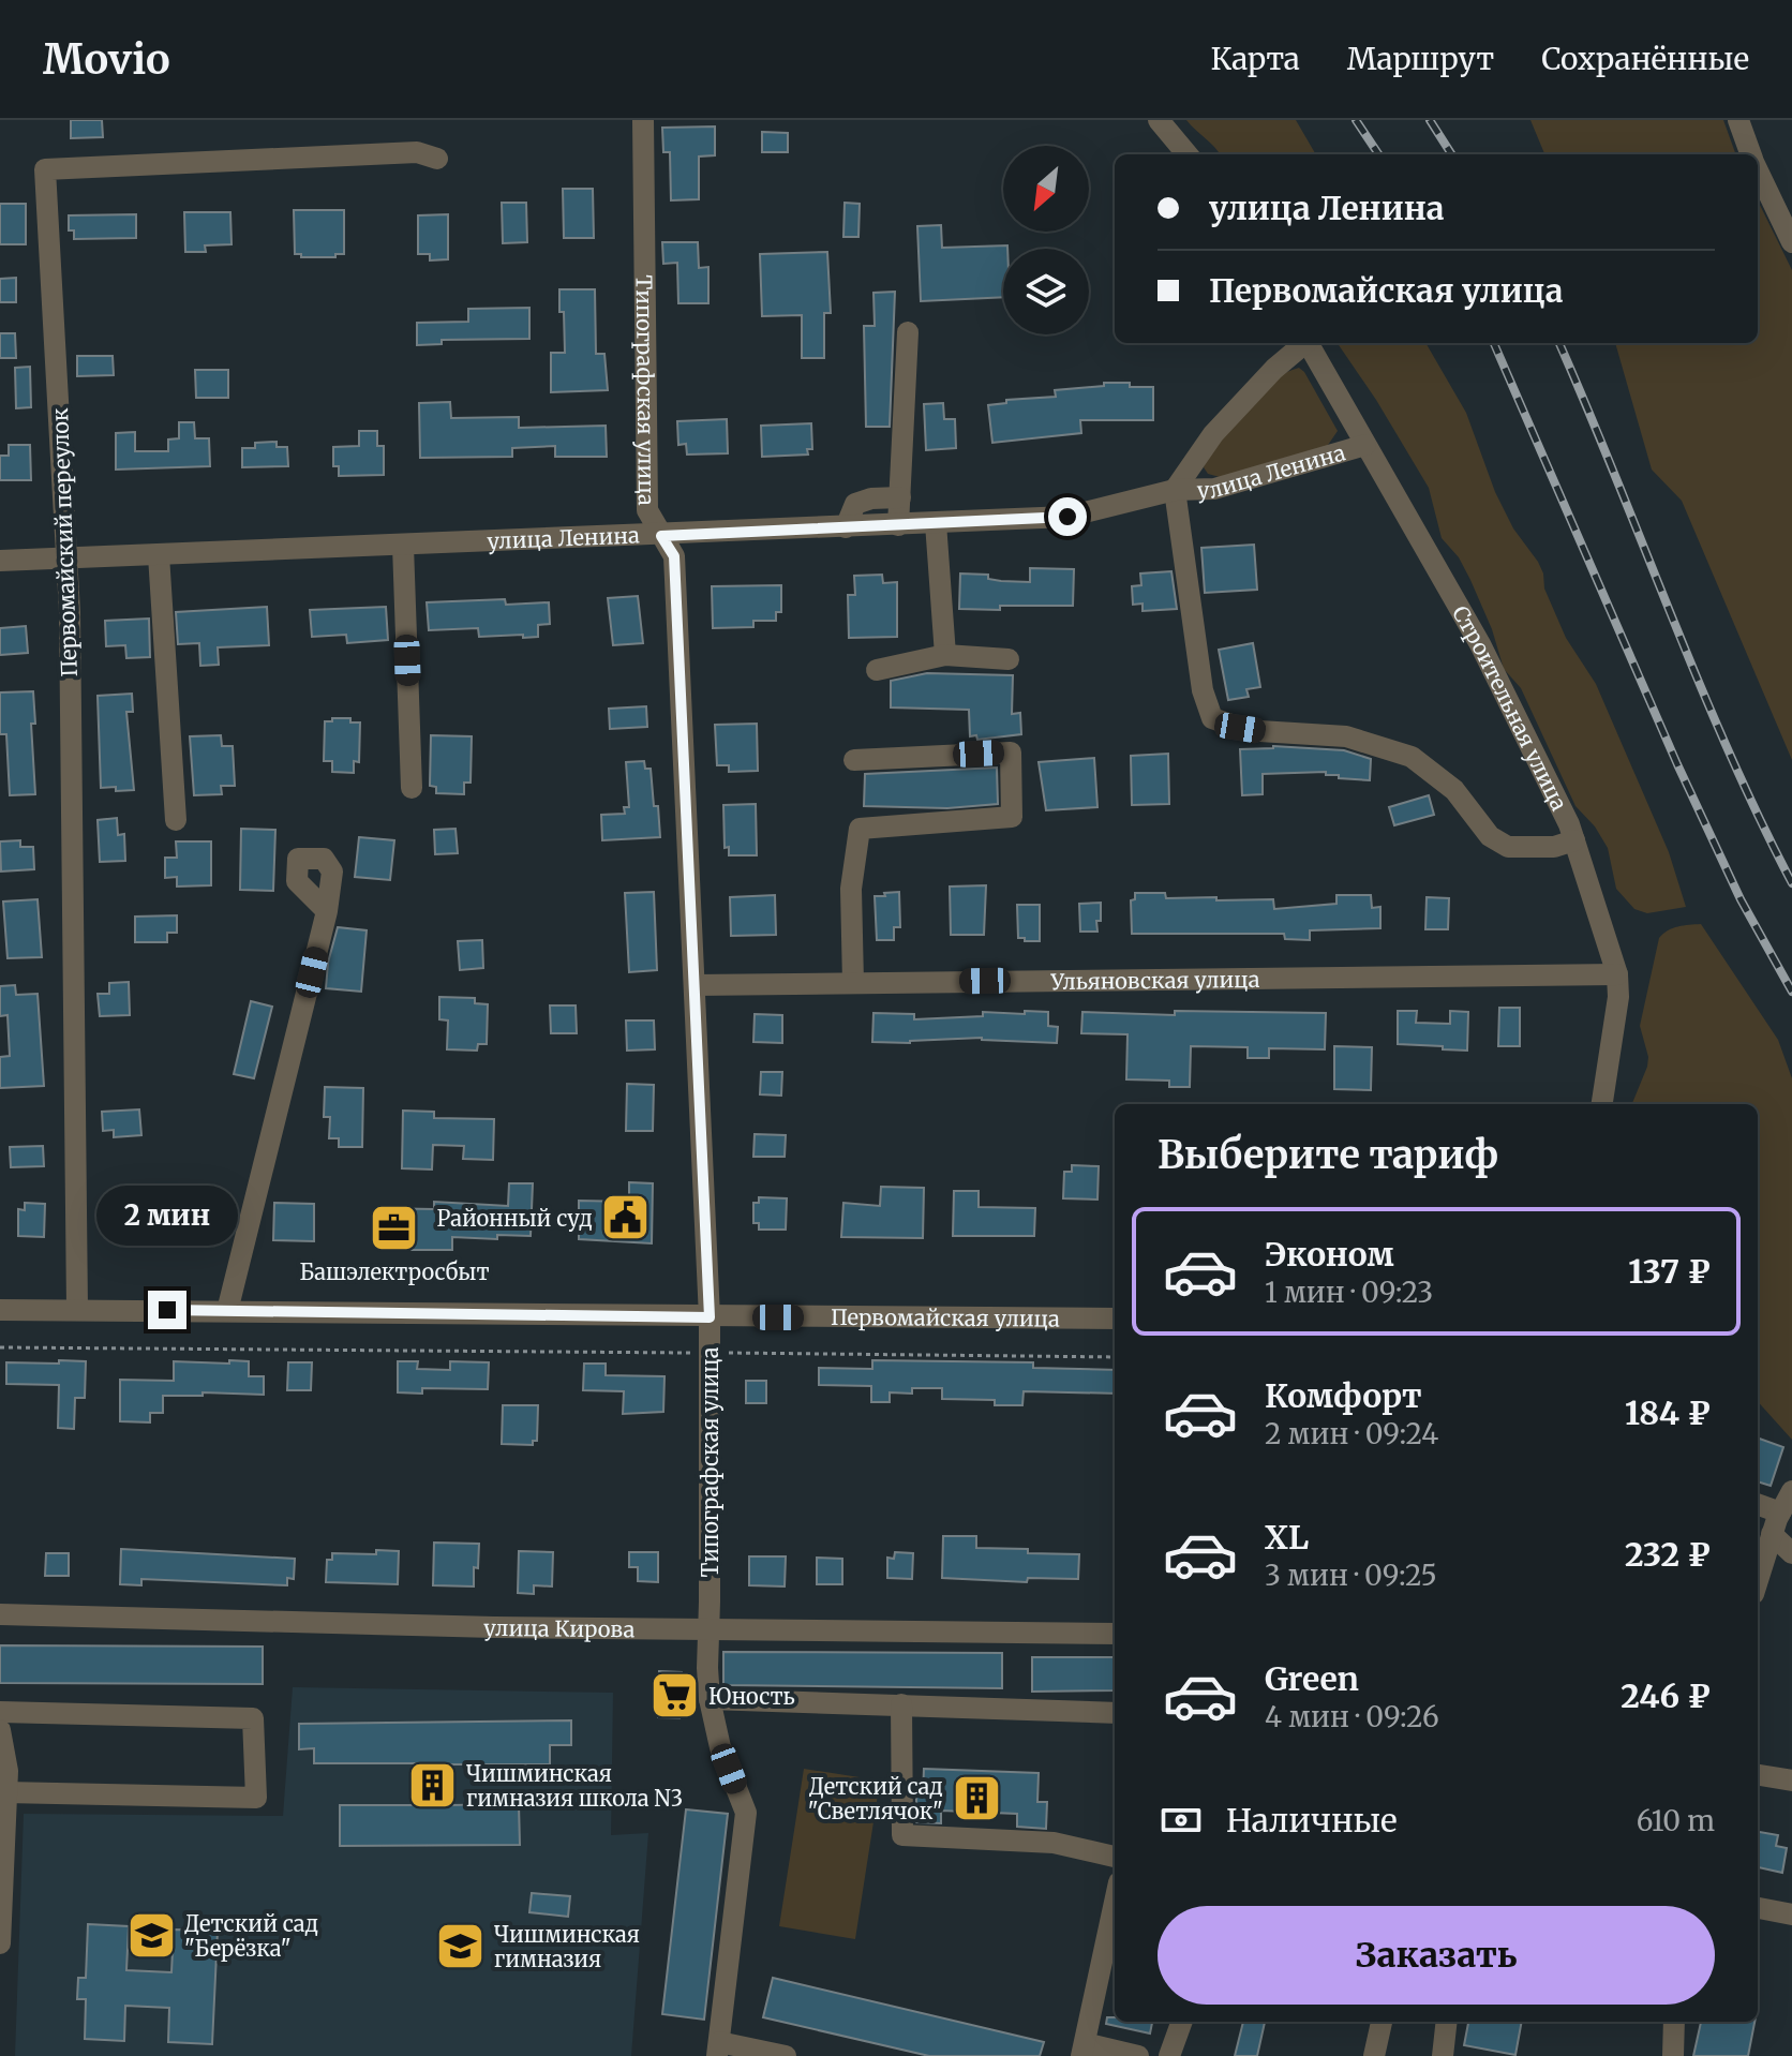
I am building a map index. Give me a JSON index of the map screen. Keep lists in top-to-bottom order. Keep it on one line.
{"streets":{"street":["Типографская улица","улица Ленина","Первомайский переулок","Строительная улица","Ульяновская улица","Первомайская улица","улица Кирова"]},"crossings":[["Типографская улица","улица Ленина"],["Типографская улица","Ульяновская улица"],["Типографская улица","Первомайская улица"],["Типографская улица","улица Кирова"],["улица Ленина","Первомайский переулок"],["улица Ленина","Строительная улица"],["Первомайский переулок","Первомайская улица"],["Строительная улица","Ульяновская улица"]],"places":{"public building":["Районный суд"],"office":["Башэлектросбыт"],"supermarket":["Юность"],"building":["Чишминская гимназия школа N3","Детский сад \"Светлячок\""],"school or university":["Детский сад \"Берёзка\"","Чишминская гимназия"]},"north":"bottom left","page":{"header":"Movio","nav":["Карта","Маршрут","Сохранённые"],"banner":["улица Ленина","Первомайская улица"],"heading":"Выберите тариф","bubble":"2 мин","list":[{"name":"Эконом","note":"1 мин · 09:23","value":"137 ₽"},{"name":"Комфорт","note":"2 мин · 09:24","value":"184 ₽"},{"name":"XL","note":"3 мин · 09:25","value":"232 ₽"},{"name":"Green","note":"4 мин · 09:26","value":"246 ₽"}],"pay":["Наличные","610 m"],"buttons":"Заказать"}}
